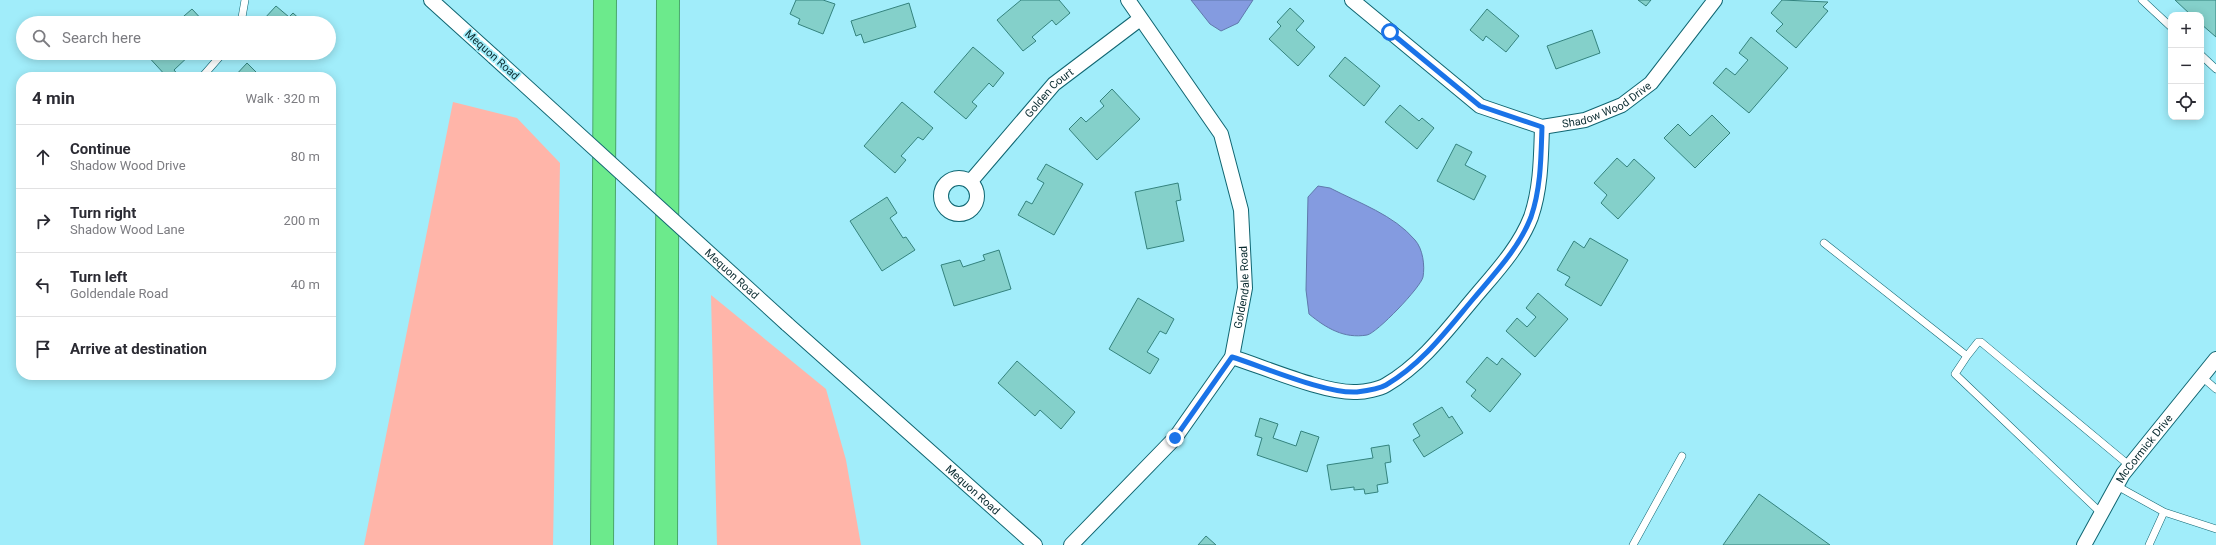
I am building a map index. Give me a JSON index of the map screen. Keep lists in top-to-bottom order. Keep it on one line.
{"streets":{"street":["Mequon Road","Golden Court","Shadow Wood Drive","Goldendale Road","McCormick Drive"]},"crossings":[["Golden Court","Goldendale Road"]],"page":{"map_buttons":["+","−"],"search":"Search here","heading":["4 min","Walk · 320 m"],"list":[["Continue","Shadow Wood Drive","80 m"],["Turn right","Shadow Wood Lane","200 m"],["Turn left","Goldendale Road","40 m"],"Arrive at destination"]}}
